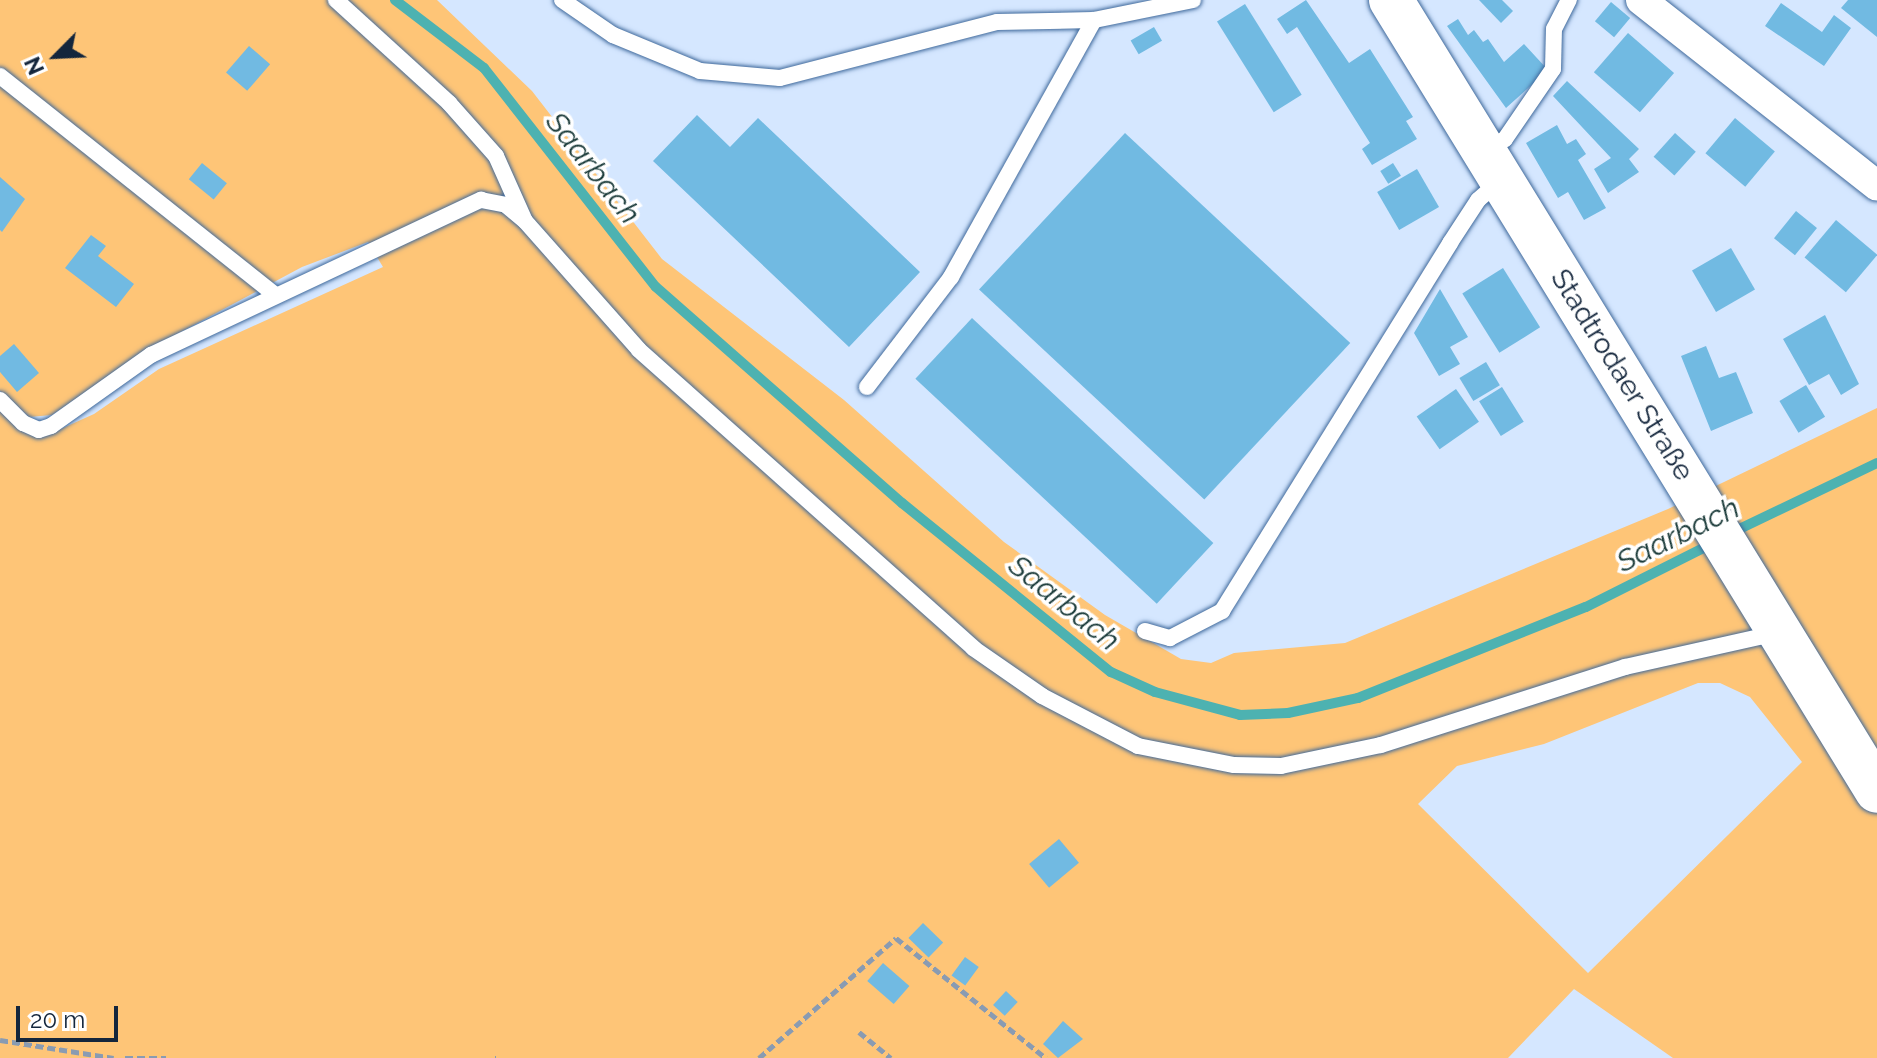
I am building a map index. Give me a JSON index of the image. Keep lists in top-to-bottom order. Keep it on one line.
{"streets":{"main road":["Stadtrodaer Straße"]},"water":["Saarbach"],"scale_bar":"20 m","north":"bottom left"}
